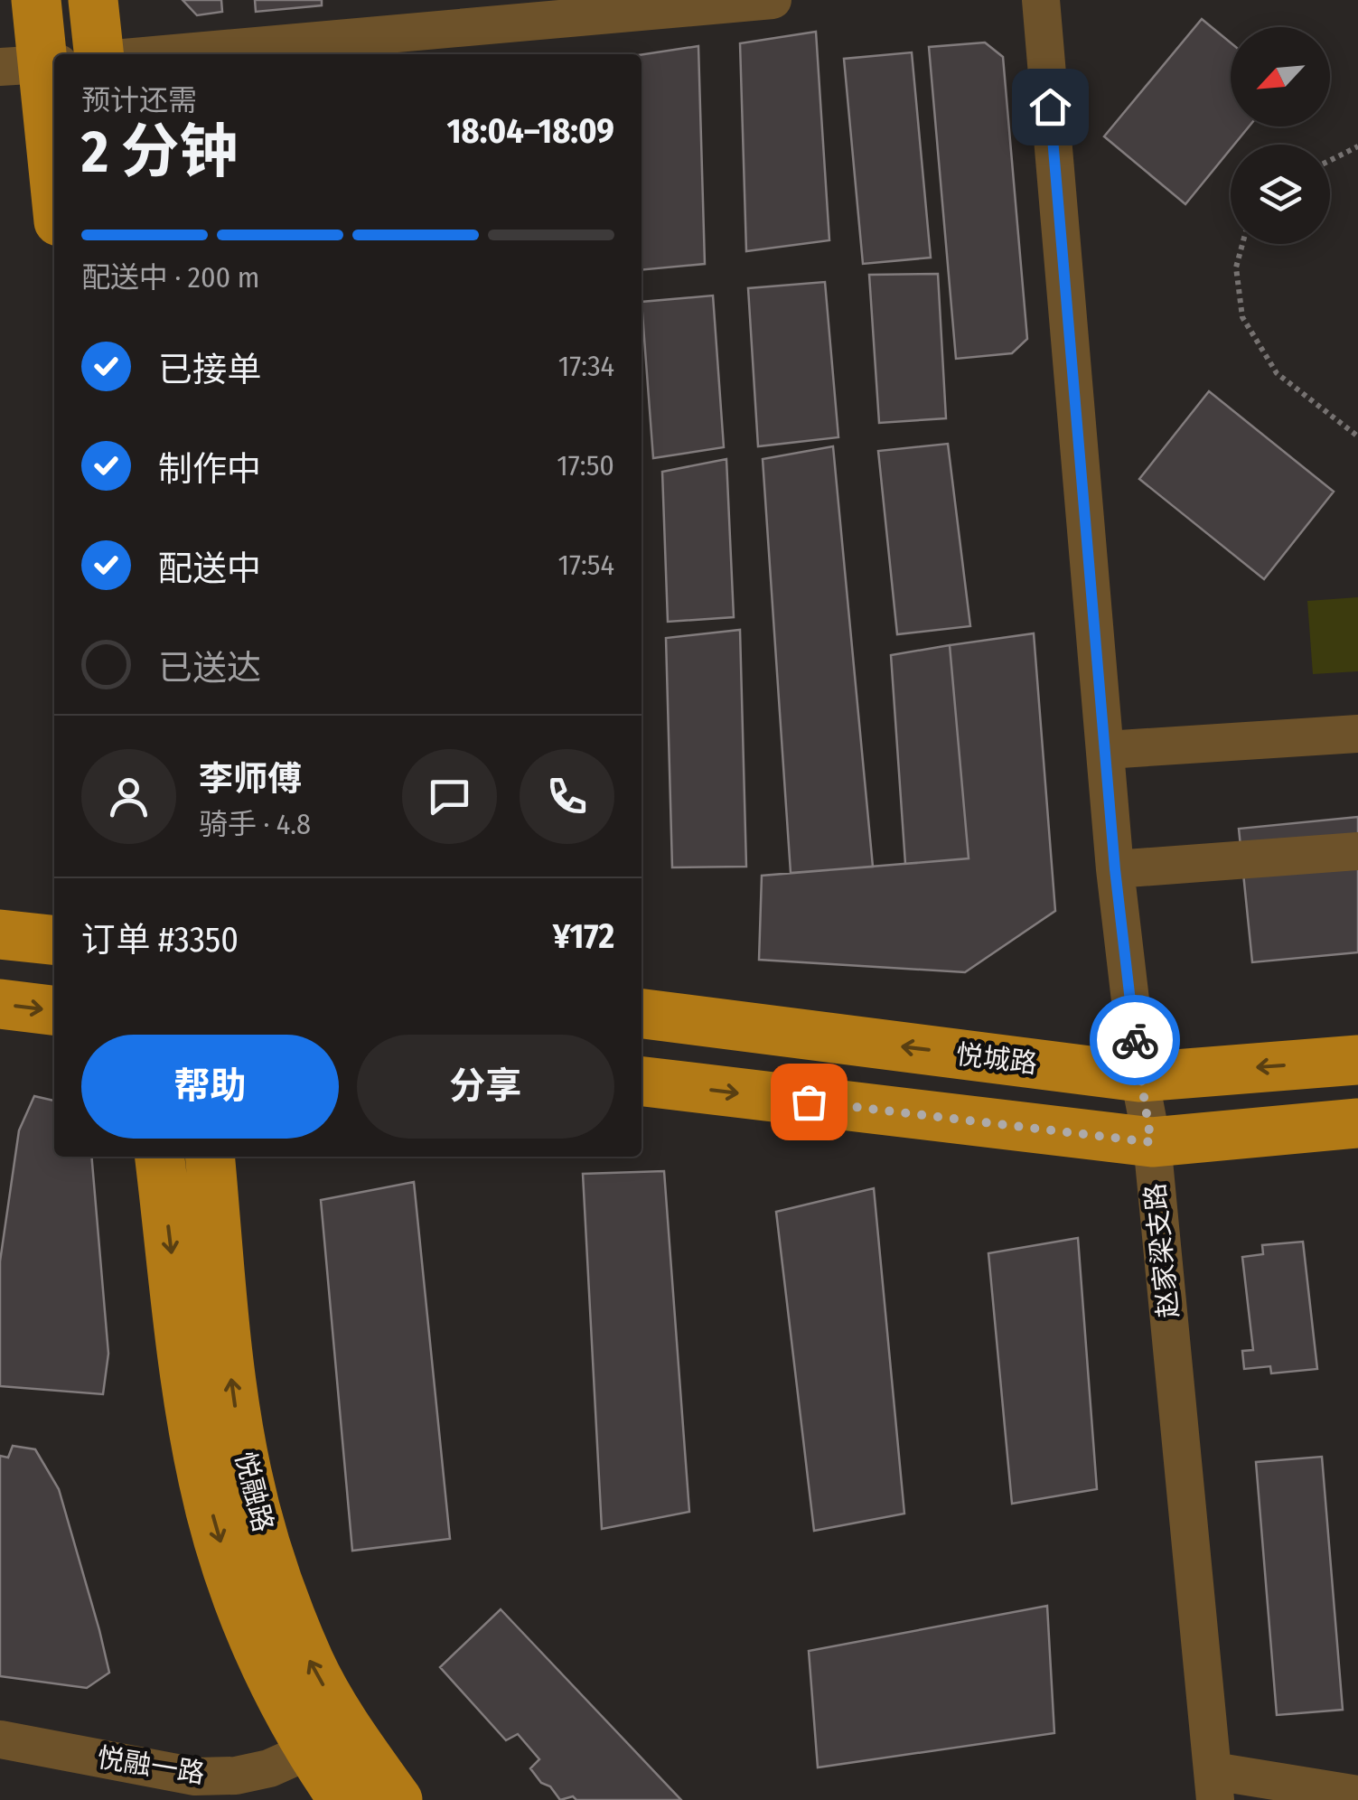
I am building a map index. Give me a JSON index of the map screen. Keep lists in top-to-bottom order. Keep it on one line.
{"streets":{"main road":["悦城路","悦融路"],"street":["赵家梁支路","悦融一路"]},"crossings":[["悦城路","赵家梁支路"],["悦融路","悦融一路"]],"north":"bottom left","page":{"heading":["2 分钟","预计还需","18:04–18:09"],"panel":["李师傅","骑手 · 4.8","订单 #3350","¥172"],"bar":"配送中 · 200 m","list":[["已接单","17:34"],["制作中","17:50"],["配送中","17:54"],"已送达"],"buttons":["帮助","分享"]}}
